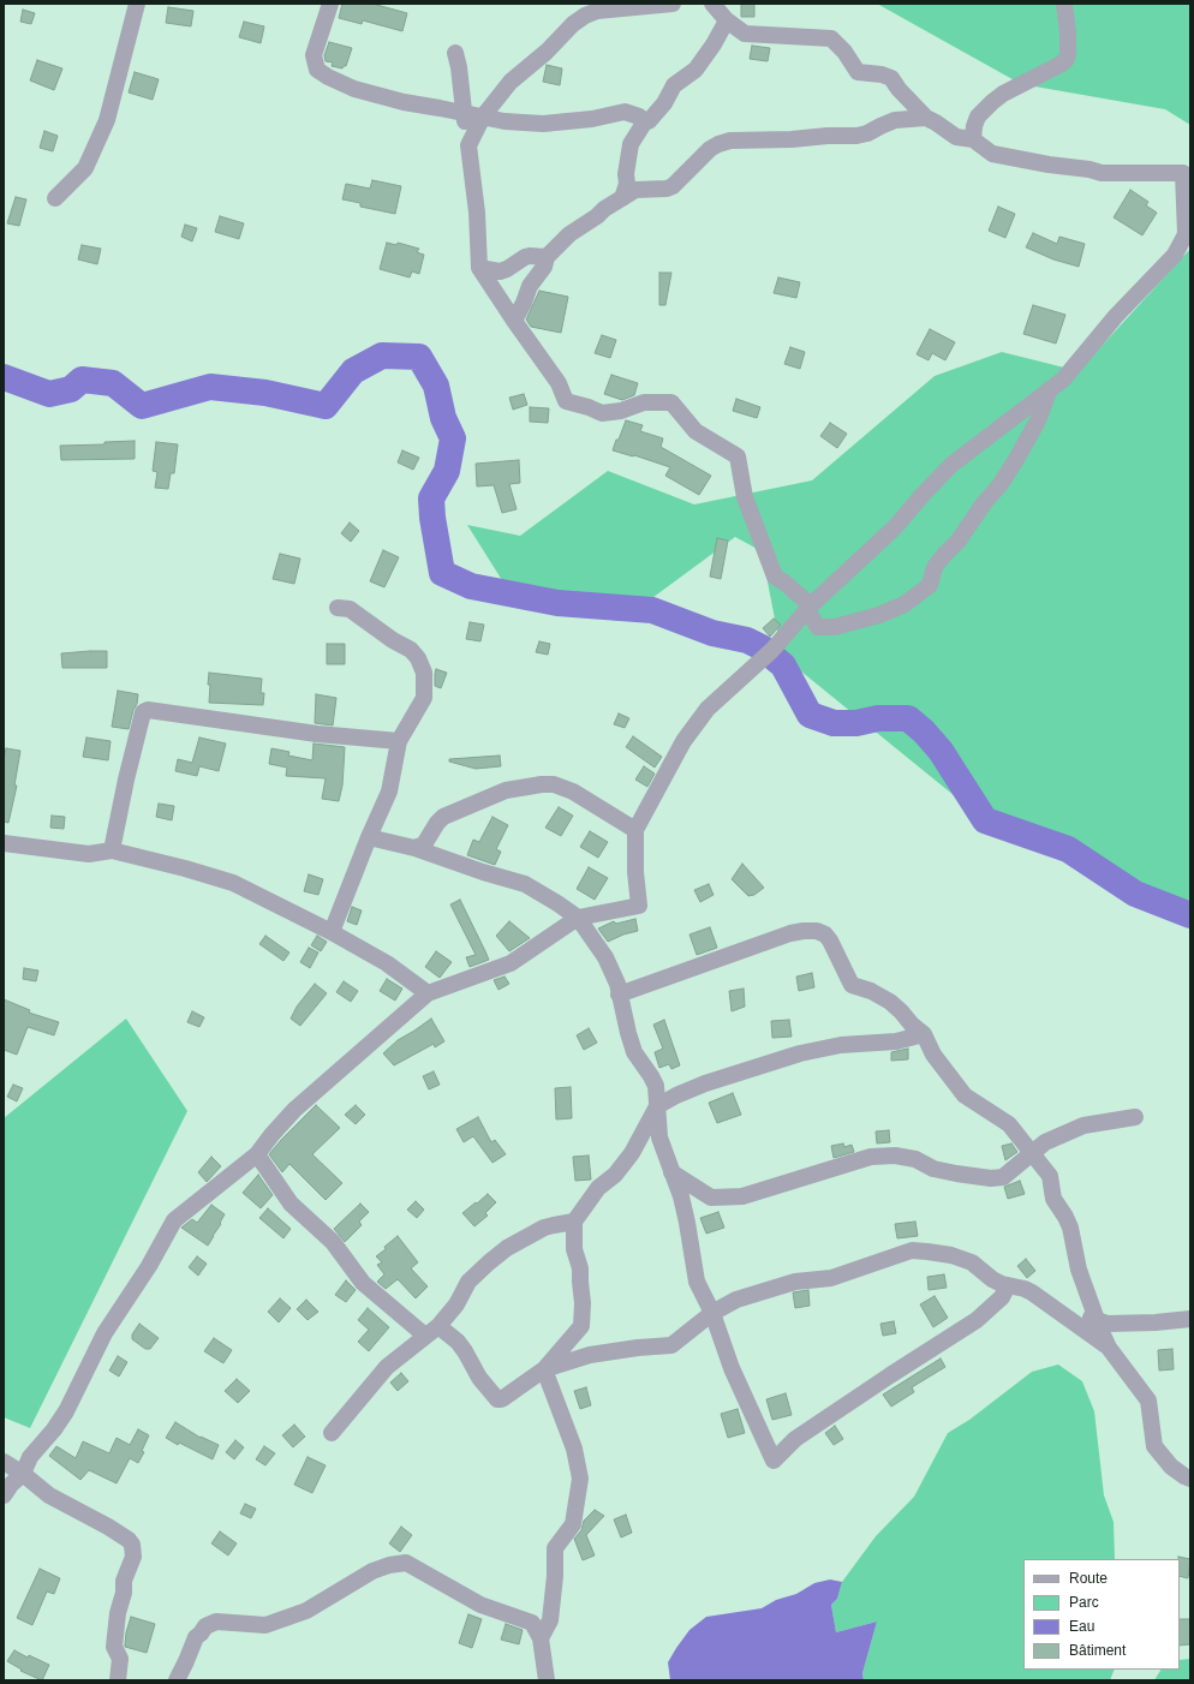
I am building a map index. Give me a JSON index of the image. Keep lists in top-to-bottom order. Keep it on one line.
{"legend":["Route","Parc","Eau","Bâtiment"]}
